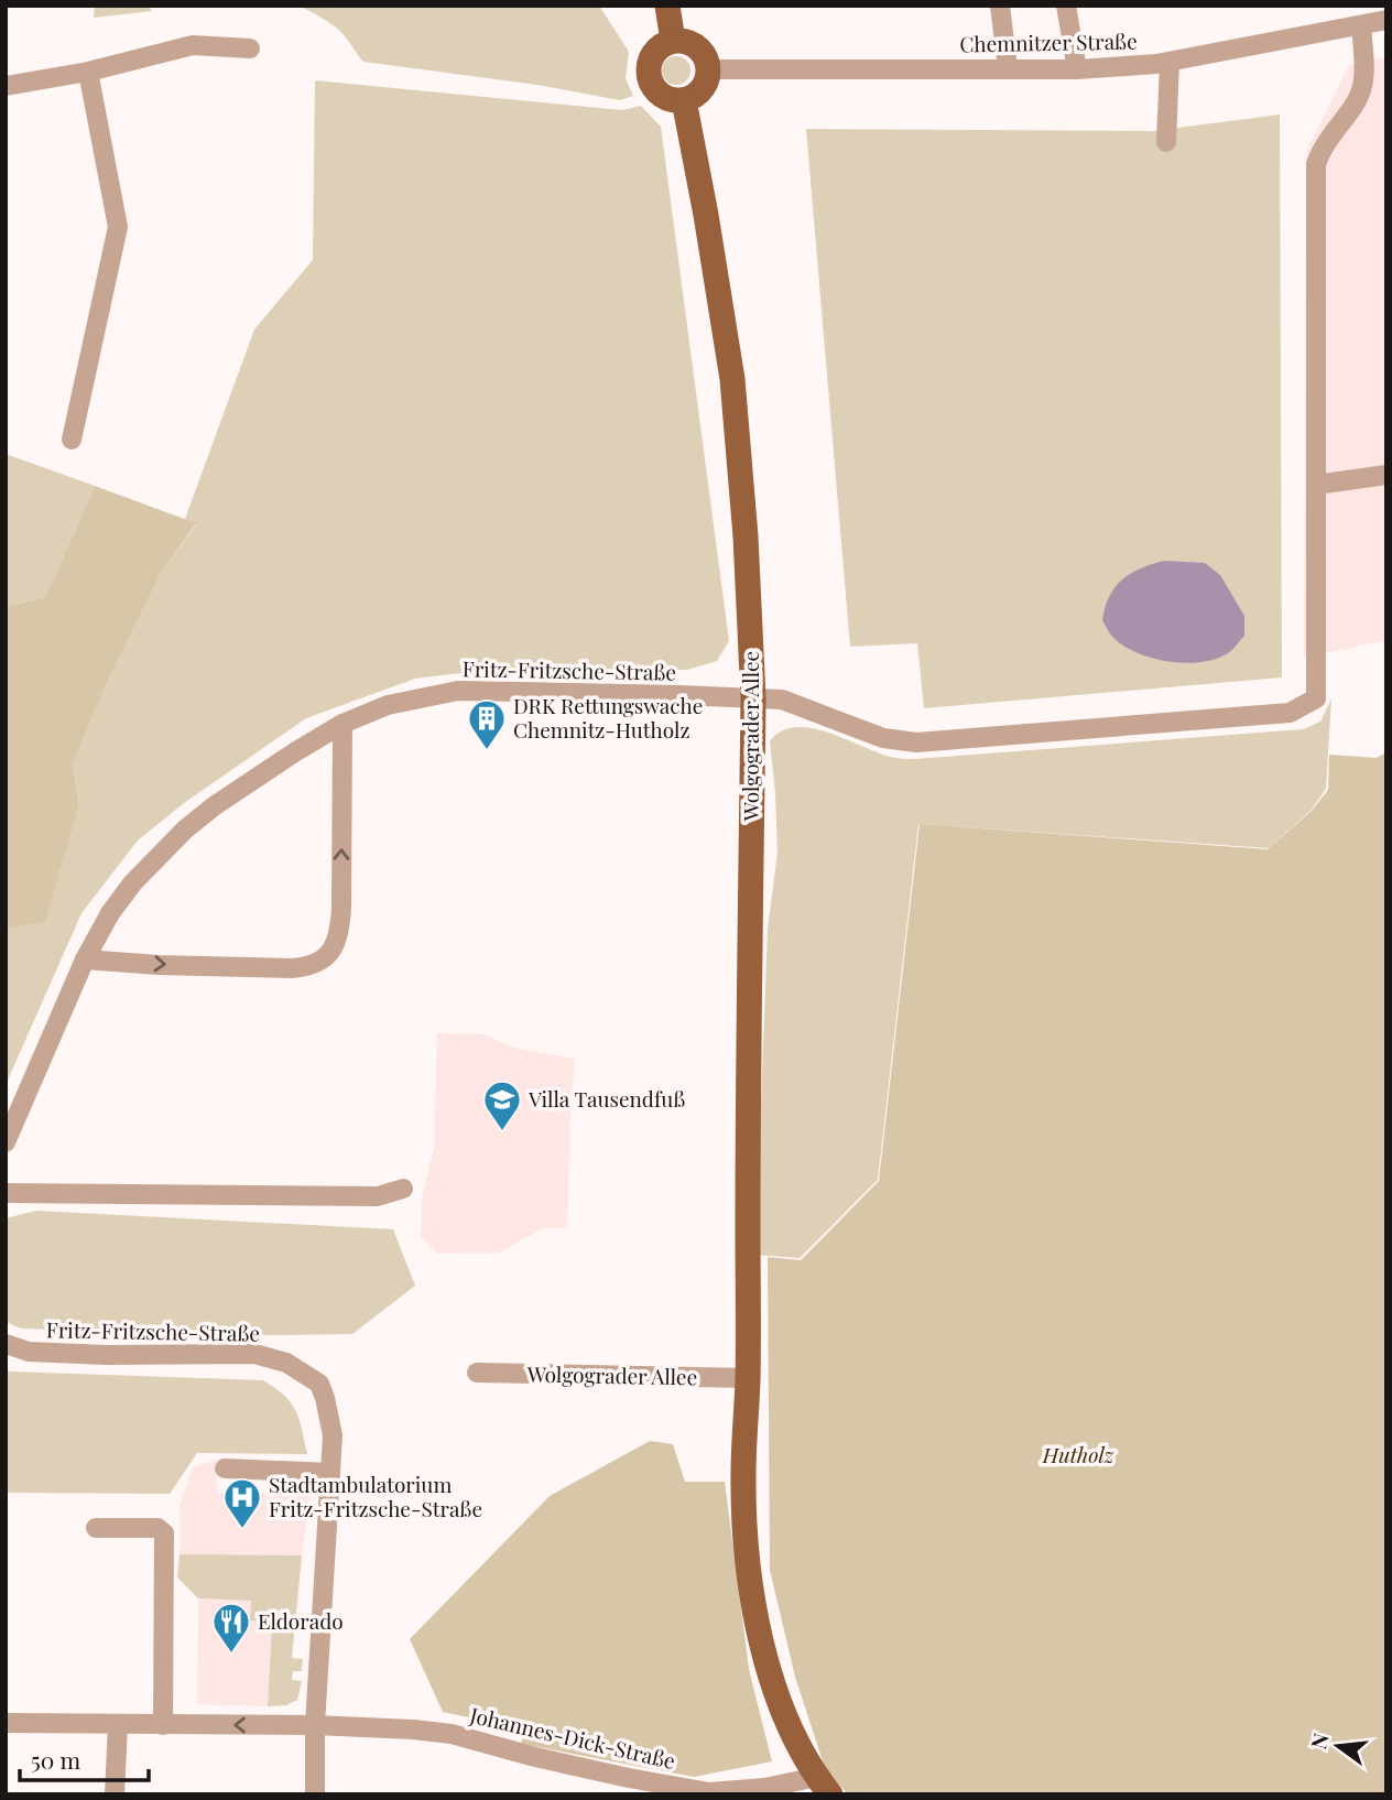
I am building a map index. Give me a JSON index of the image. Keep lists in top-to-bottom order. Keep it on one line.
{"streets":{"main road":["Wolgograder Allee"],"street":["Chemnitzer Straße","Fritz-Fritzsche-Straße","Johannes-Dick-Straße"]},"crossings":[["Chemnitzer Straße","Wolgograder Allee"],["Fritz-Fritzsche-Straße","Wolgograder Allee"],["Fritz-Fritzsche-Straße","Johannes-Dick-Straße"],["Wolgograder Allee","Johannes-Dick-Straße"]],"parks":["Hutholz"],"places":{"building":["DRK Rettungswache Chemnitz-Hutholz"],"school or university":["Villa Tausendfuß"],"hospital":["Stadtambulatorium Fritz-Fritzsche-Straße"],"restaurant":["Eldorado"]},"scale_bar":"50 m","north":"left"}
